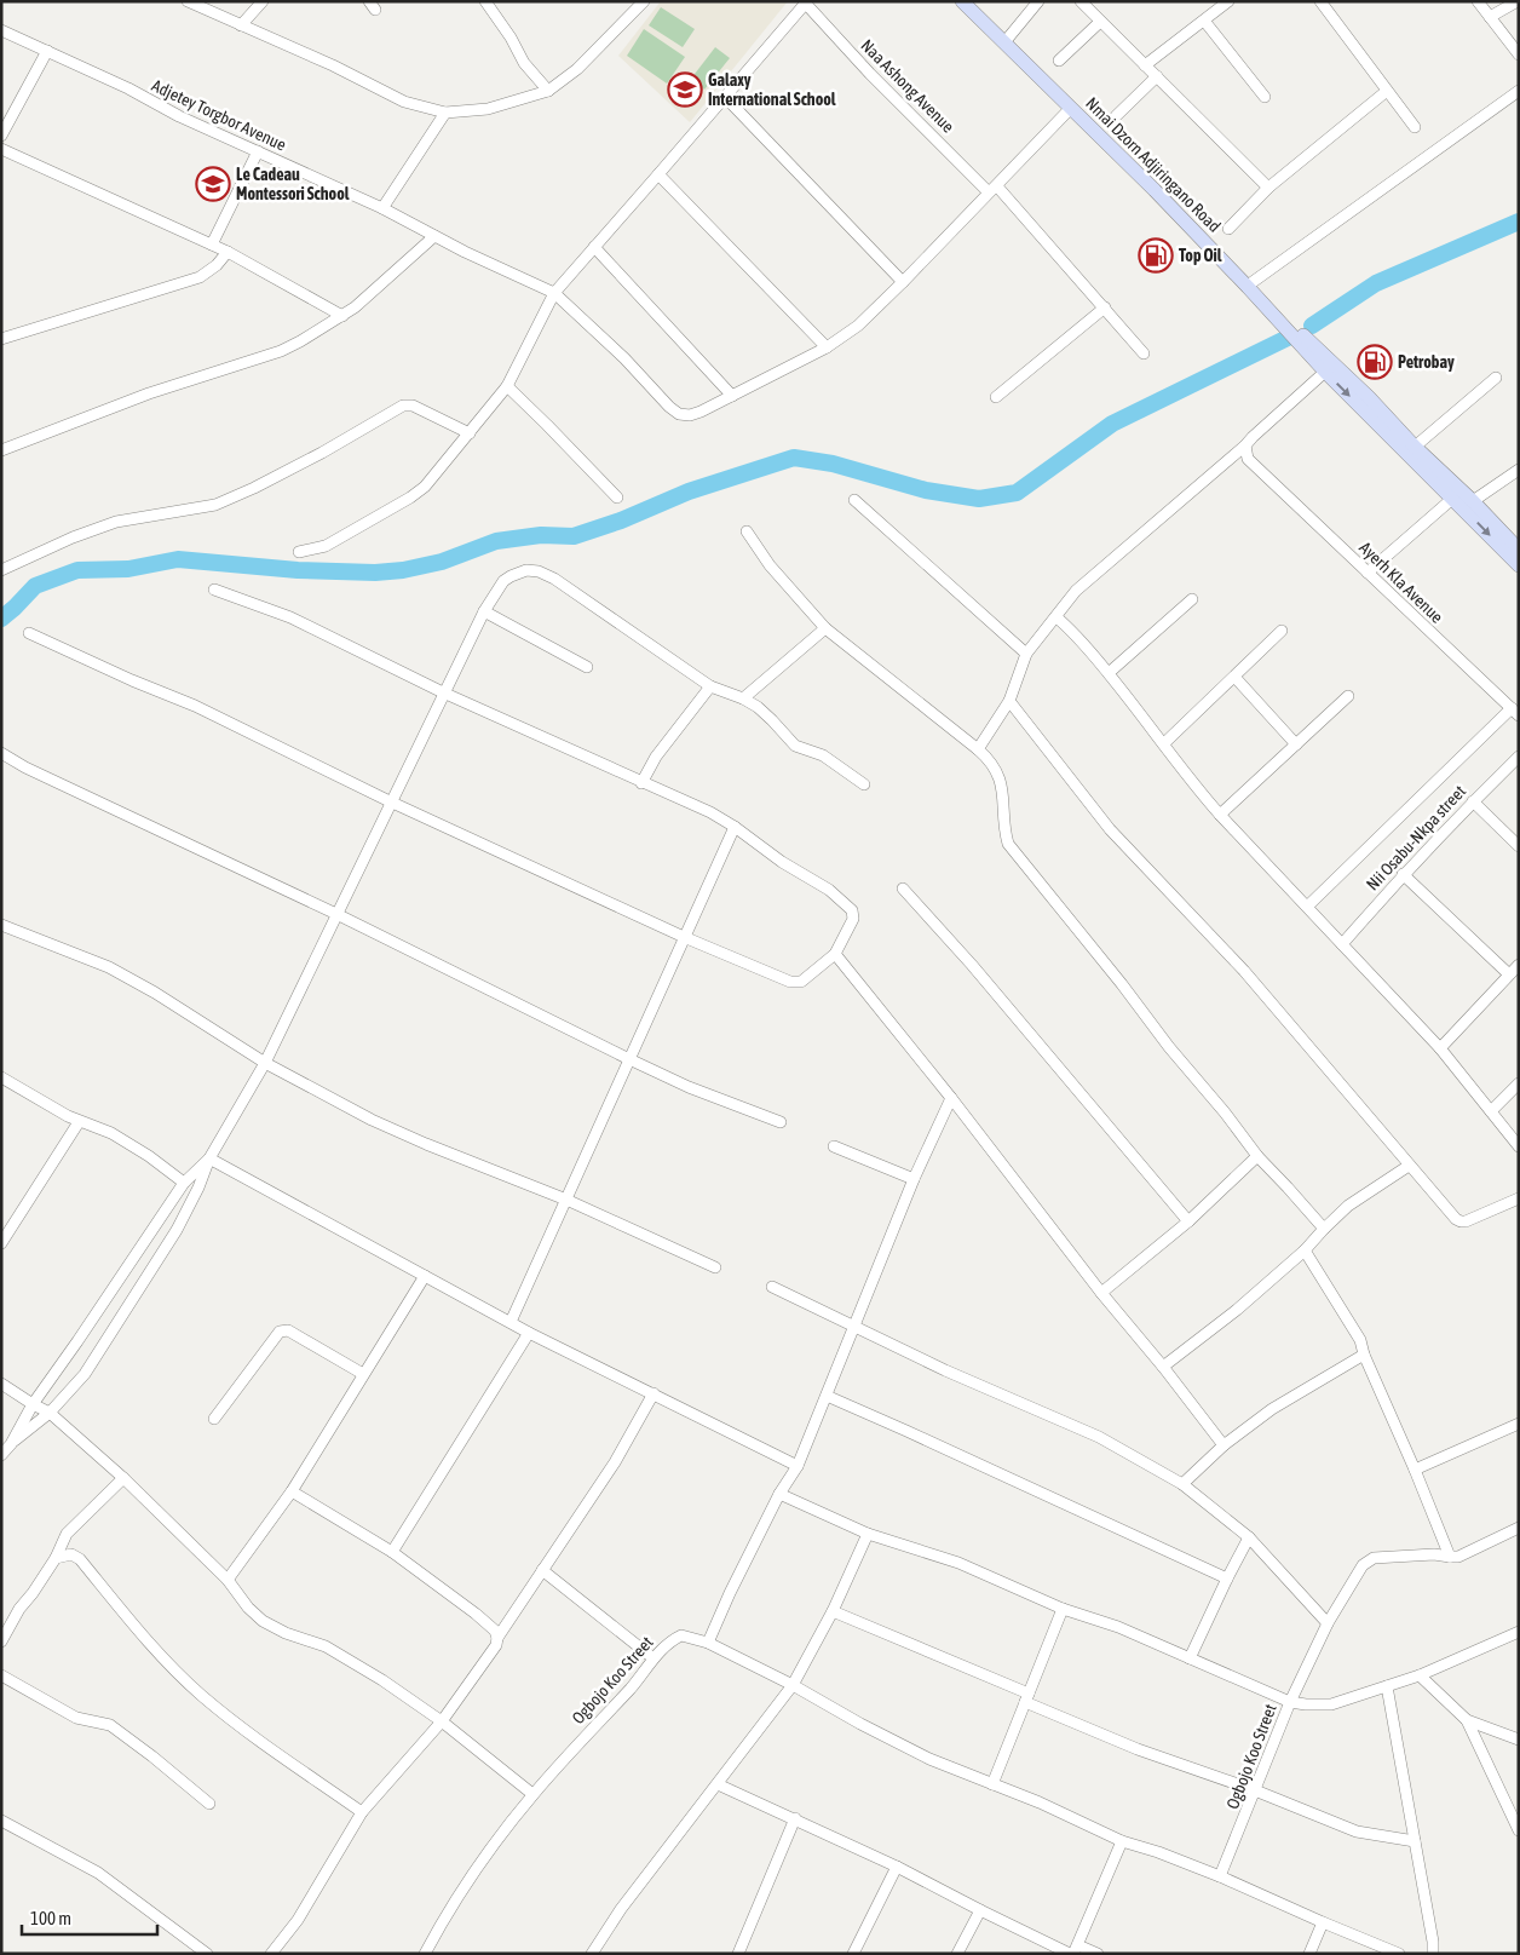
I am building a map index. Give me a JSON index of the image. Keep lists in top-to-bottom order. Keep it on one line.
{"streets":{"main road":["Nmai Dzorn Adjiringano Road"],"street":["Naa Ashong Avenue","Adjetey Torgbor Avenue","Ayerh Kla Avenue","Nii Osabu-Nkpa street","Ogbojo Koo Street"]},"places":{"school or university":["Galaxy International School","Le Cadeau Montessori School"],"fuel station":["Top Oil","Petrobay"]},"scale_bar":"100 m"}
